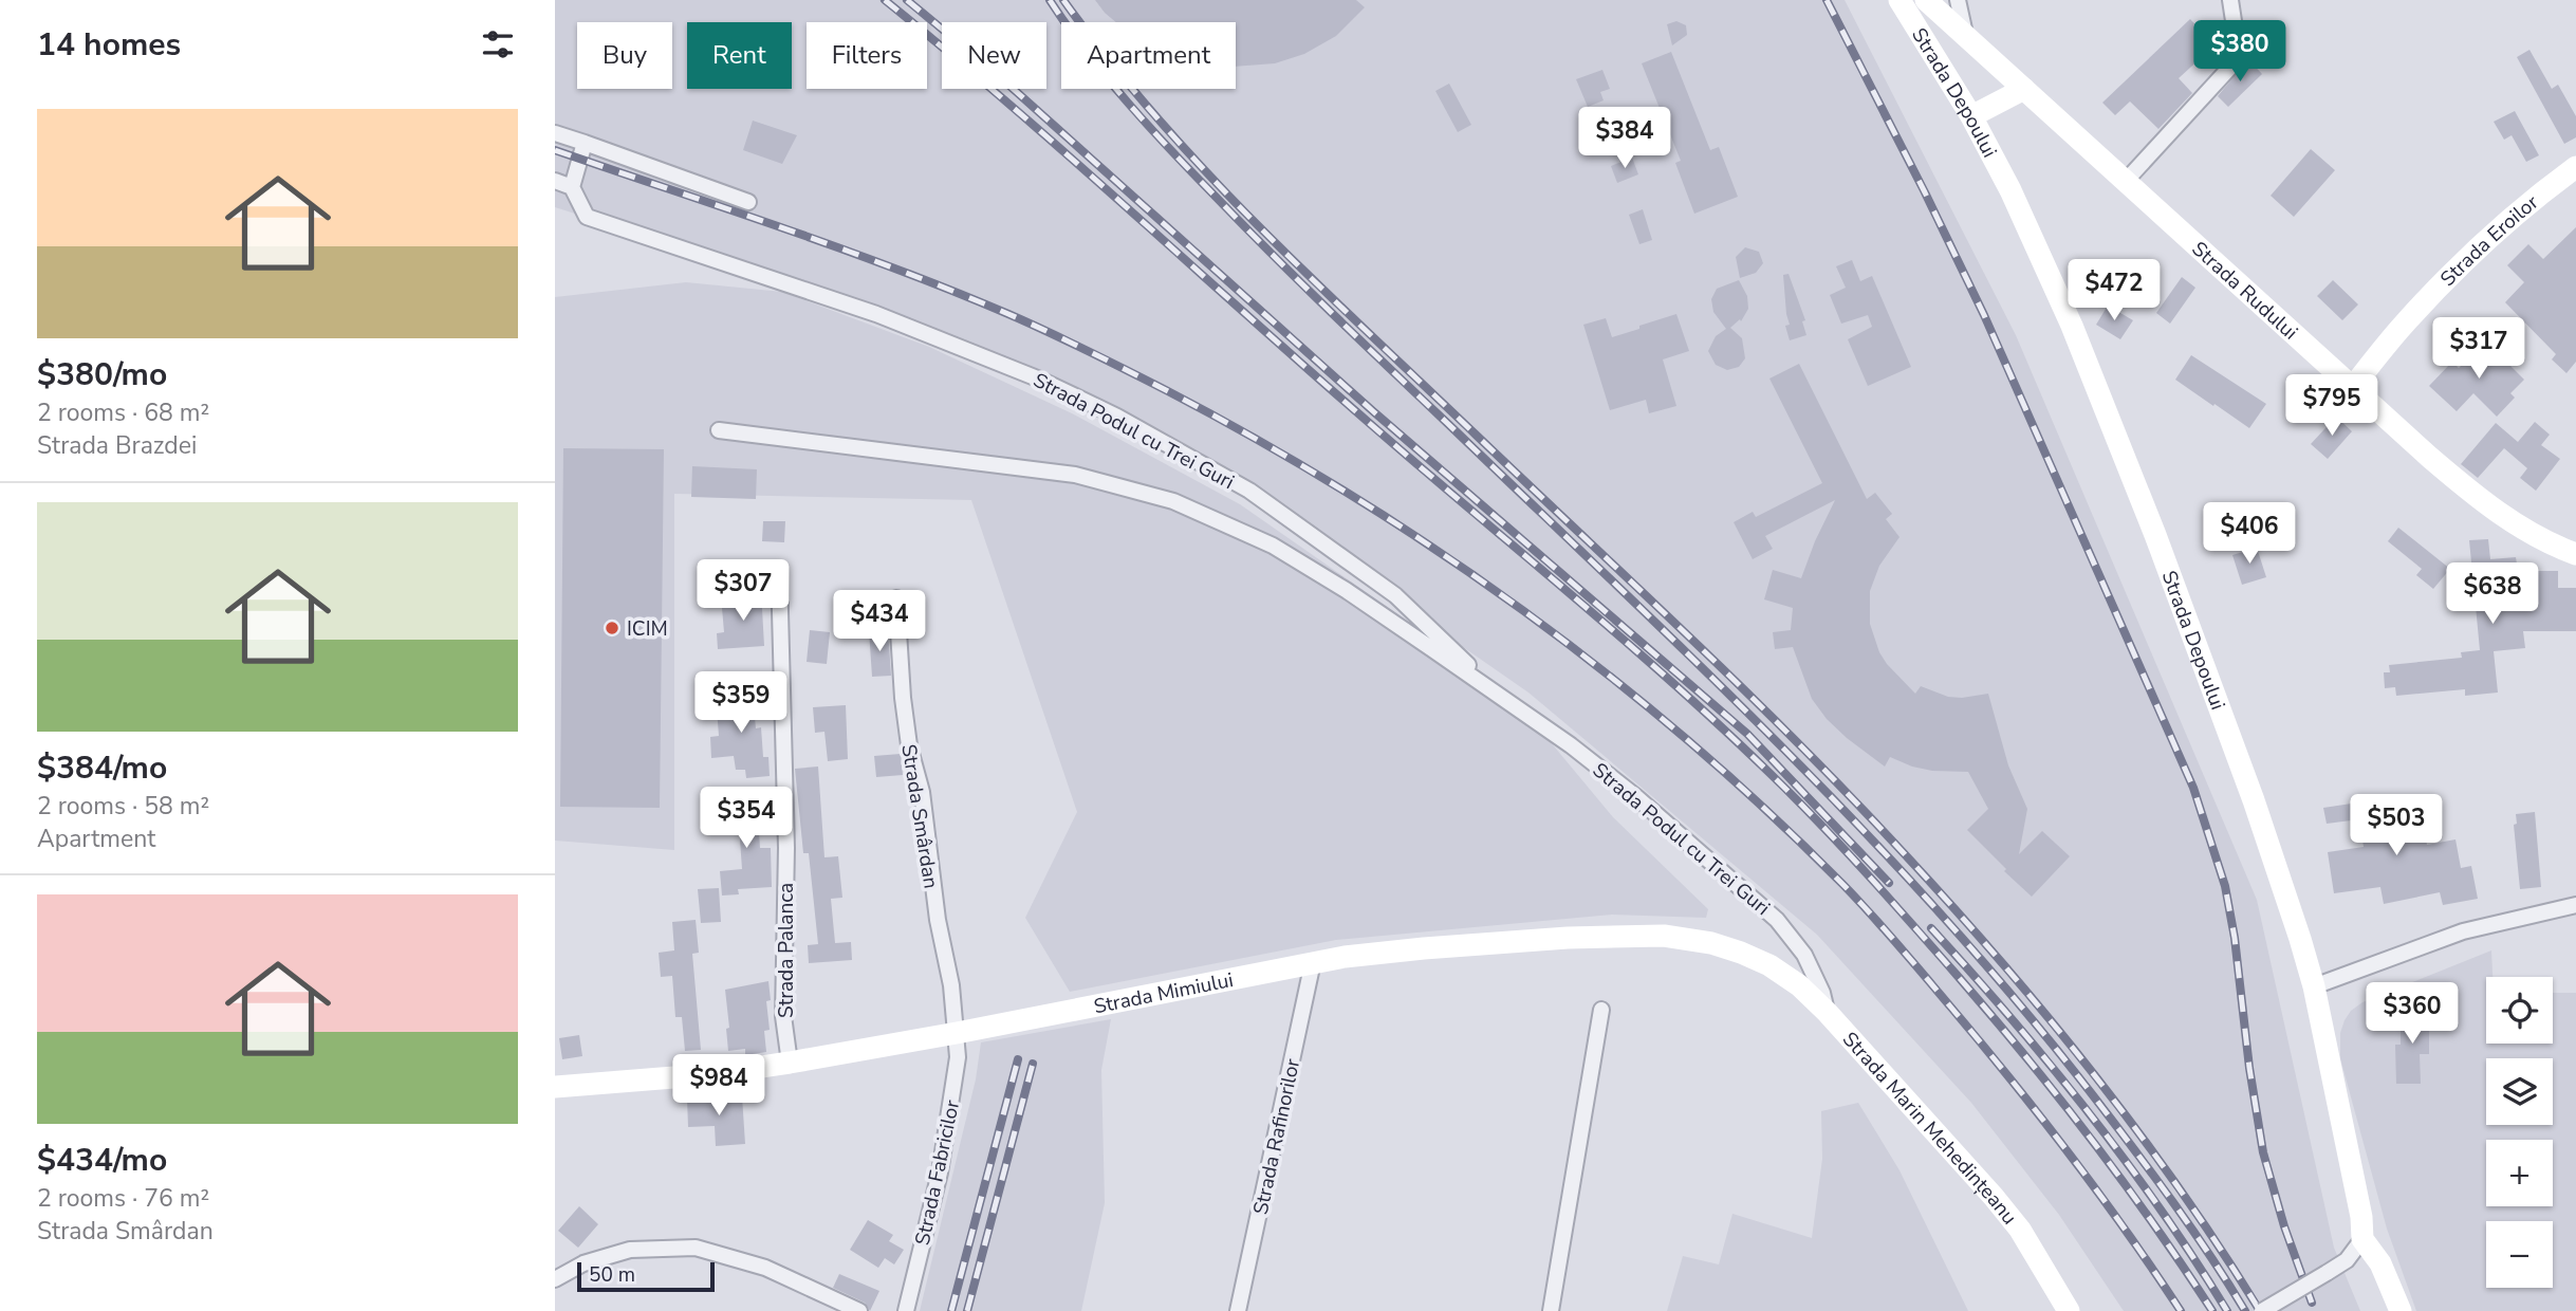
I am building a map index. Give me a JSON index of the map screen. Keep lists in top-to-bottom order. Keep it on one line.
{"streets":{"main road":["Strada Depoului","Strada Eroilor","Strada Rudului","Strada Mimiului","Strada Marin Mehedințeanu"],"street":["Strada Podul cu Trei Guri","Strada Smârdan","Strada Palanca","Strada Rafinorilor","Strada Fabricilor"]},"crossings":[["Strada Eroilor","Strada Rudului"],["Strada Podul cu Trei Guri","Strada Marin Mehedințeanu"],["Strada Smârdan","Strada Mimiului"],["Strada Smârdan","Strada Fabricilor"],["Strada Palanca","Strada Mimiului"],["Strada Mimiului","Strada Marin Mehedințeanu"],["Strada Mimiului","Strada Rafinorilor"],["Strada Mimiului","Strada Fabricilor"]],"places":["ICIM"],"scale_bar":"50 m","page":{"heading":"14 homes","price":["$380","$384","$472","$317","$795","$406","$307","$638","$434","$359","$354","$503","$360","$984"],"chip":["Buy","Rent","Filters","New","Apartment"],"list":[{"name":"$380/mo","note":"2 rooms · 68 m² · Strada Brazdei"},{"name":"$384/mo","note":"2 rooms · 58 m² · Apartment"},{"name":"$434/mo","note":"2 rooms · 76 m² · Strada Smârdan"}],"map_buttons":["+","−"],"scale":"50 m"}}
